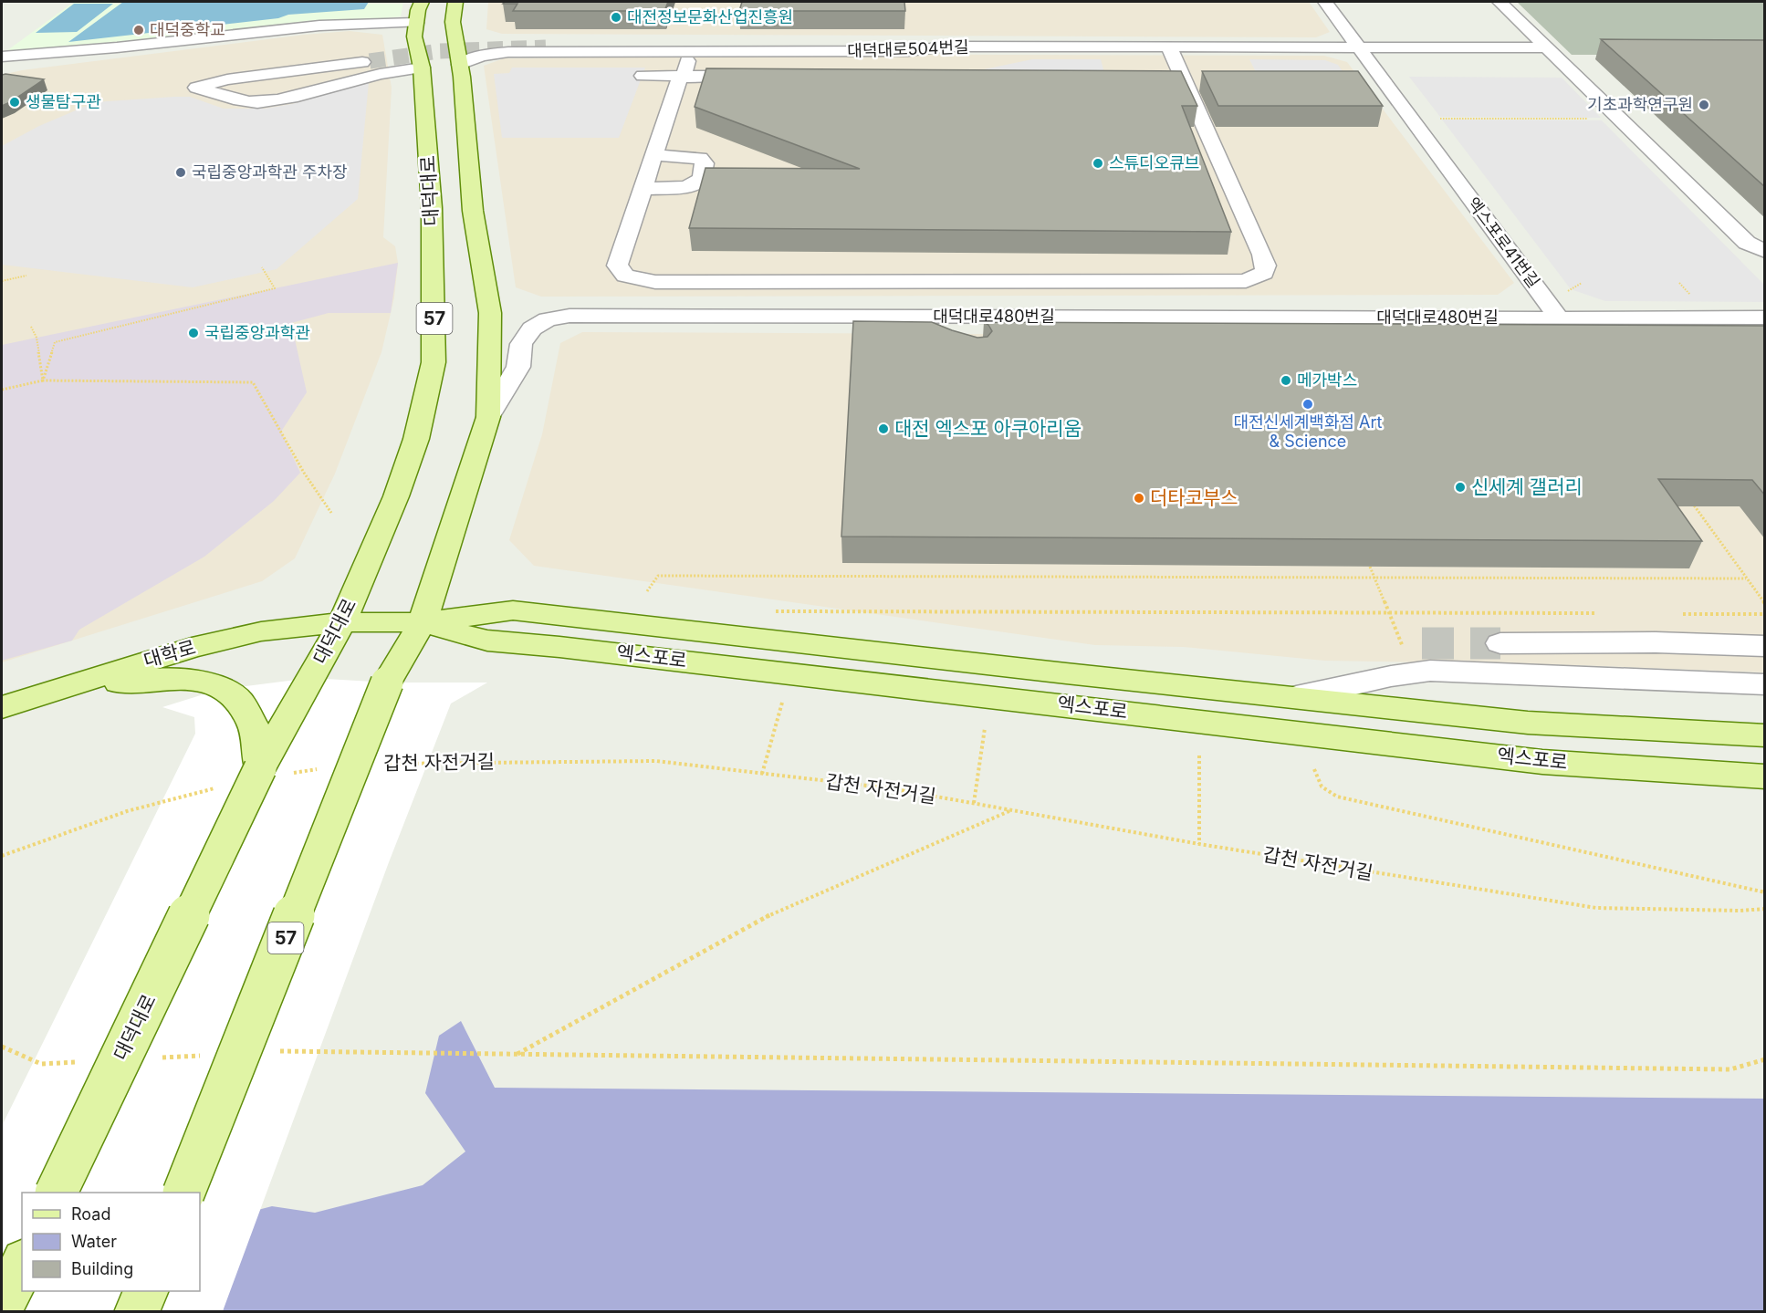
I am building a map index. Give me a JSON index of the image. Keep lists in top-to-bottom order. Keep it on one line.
{"streets":{"main road":["대덕대로","57","대학로","엑스포로"],"street":["대덕대로504번길","엑스포로41번길","대덕대로480번길"],"path":["갑천 자전거길"]},"crossings":[["대덕대로504번길","엑스포로41번길"],["대덕대로504번길","57"],["대덕대로","대학로"],["대덕대로","엑스포로"],["엑스포로41번길","대덕대로480번길"],["대덕대로480번길","57"],["57","엑스포로"],["대학로","엑스포로"]],"places":["대전정보문화산업진흥원","대덕중학교","생물탐구관","기초과학연구원","스튜디오큐브","국립중앙과학관 주차장","국립중앙과학관","메가박스","대전신세계백화점 Art & Science","대전 엑스포 아쿠아리움","신세계 갤러리","더타코부스"],"legend":["Road","Water","Building"]}
